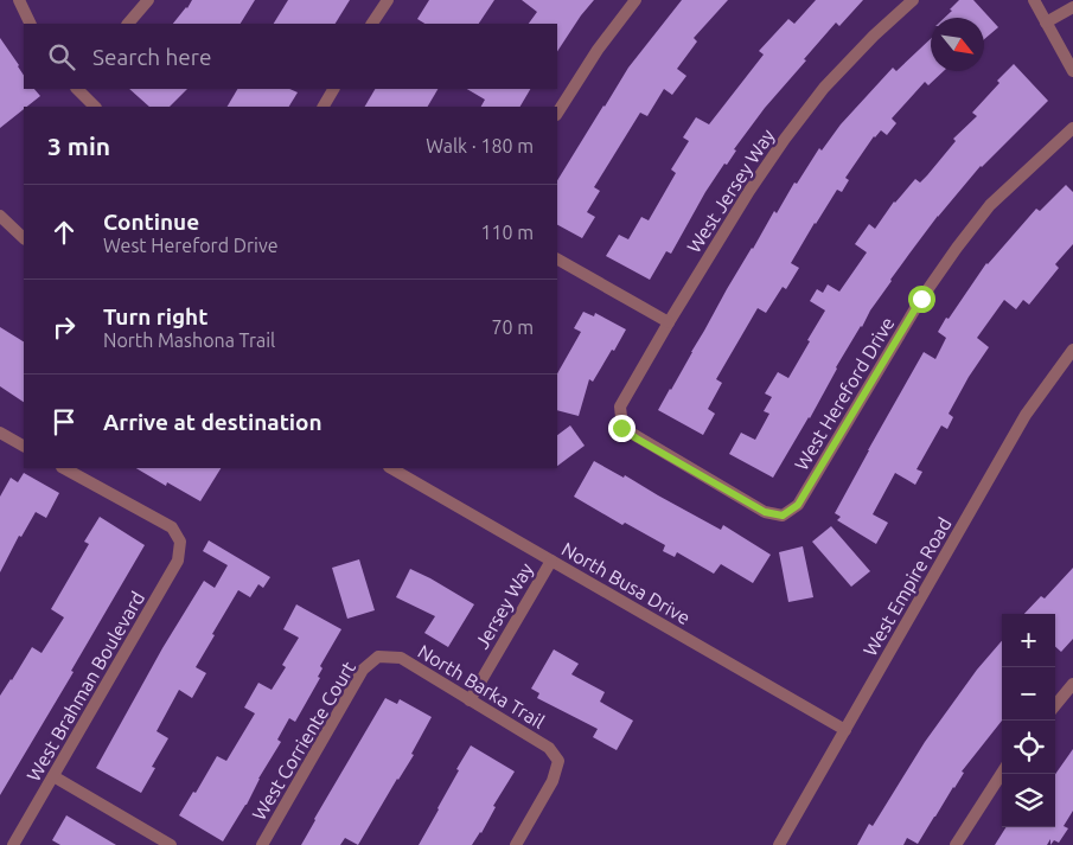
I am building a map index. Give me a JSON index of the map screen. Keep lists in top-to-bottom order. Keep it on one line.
{"streets":{"street":["West Jersey Way","West Hereford Drive","North Busa Drive","West Empire Road","Jersey Way","West Brahman Boulevard","North Barka Trail","West Corriente Court"]},"crossings":[["West Jersey Way","West Hereford Drive"],["North Busa Drive","West Empire Road"],["North Busa Drive","Jersey Way"],["Jersey Way","North Barka Trail"],["North Barka Trail","West Corriente Court"]],"north":"bottom right","page":{"search":"Search here","heading":["3 min","Walk · 180 m"],"list":[["Continue","West Hereford Drive","110 m"],["Turn right","North Mashona Trail","70 m"],"Arrive at destination"],"map_buttons":["+","−"]}}
